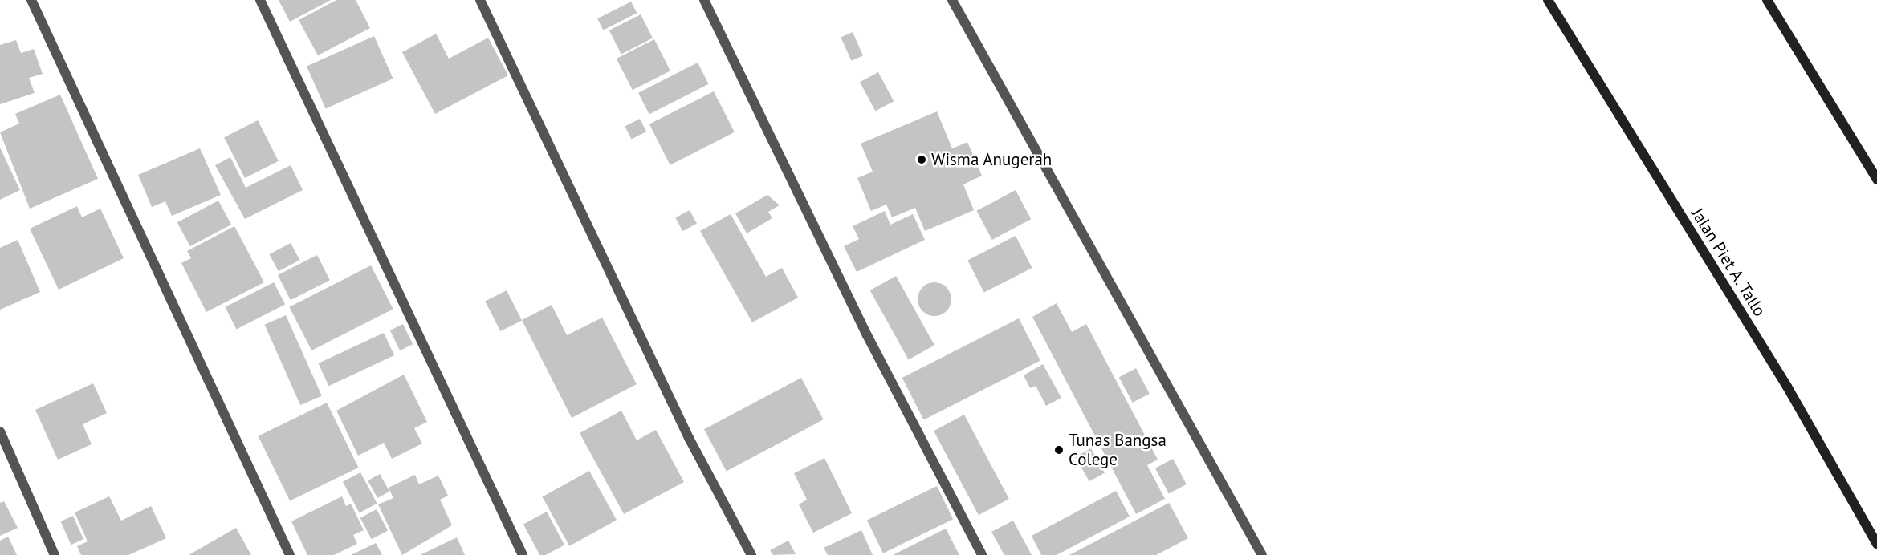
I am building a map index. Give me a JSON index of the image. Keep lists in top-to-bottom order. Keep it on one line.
{"streets":{"main road":["Jalan Piet A. Tallo"]},"places":["Wisma Anugerah","Tunas Bangsa Colege"]}
